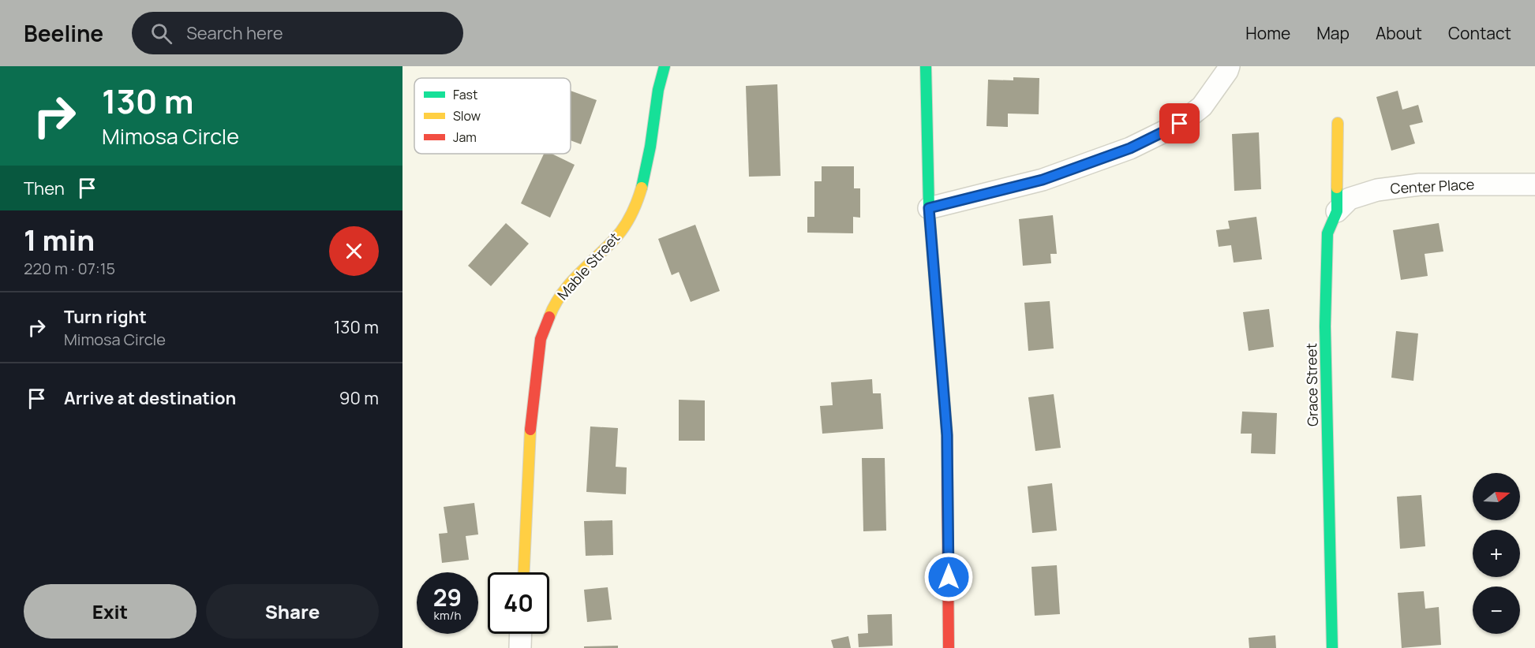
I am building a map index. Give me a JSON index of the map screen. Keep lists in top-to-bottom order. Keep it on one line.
{"streets":{"street":["Center Place","Mable Street","Grace Street"]},"crossings":[["Center Place","Grace Street"]],"legend":["Fast","Slow","Jam"],"north":"right","page":{"header":"Beeline","search":"Search here","nav":["Home","Map","About","Contact"],"turn":["130 m","Mimosa Circle"],"then":"Then","heading":["1 min","220 m · 07:15"],"list":[{"name":"Turn right","note":"Mimosa Circle","value":"130 m"},{"name":"Arrive at destination","value":"90 m"}],"map_buttons":["+","−"],"speed":"29 km/h","limit":"40","buttons":["Exit","Share"]}}
